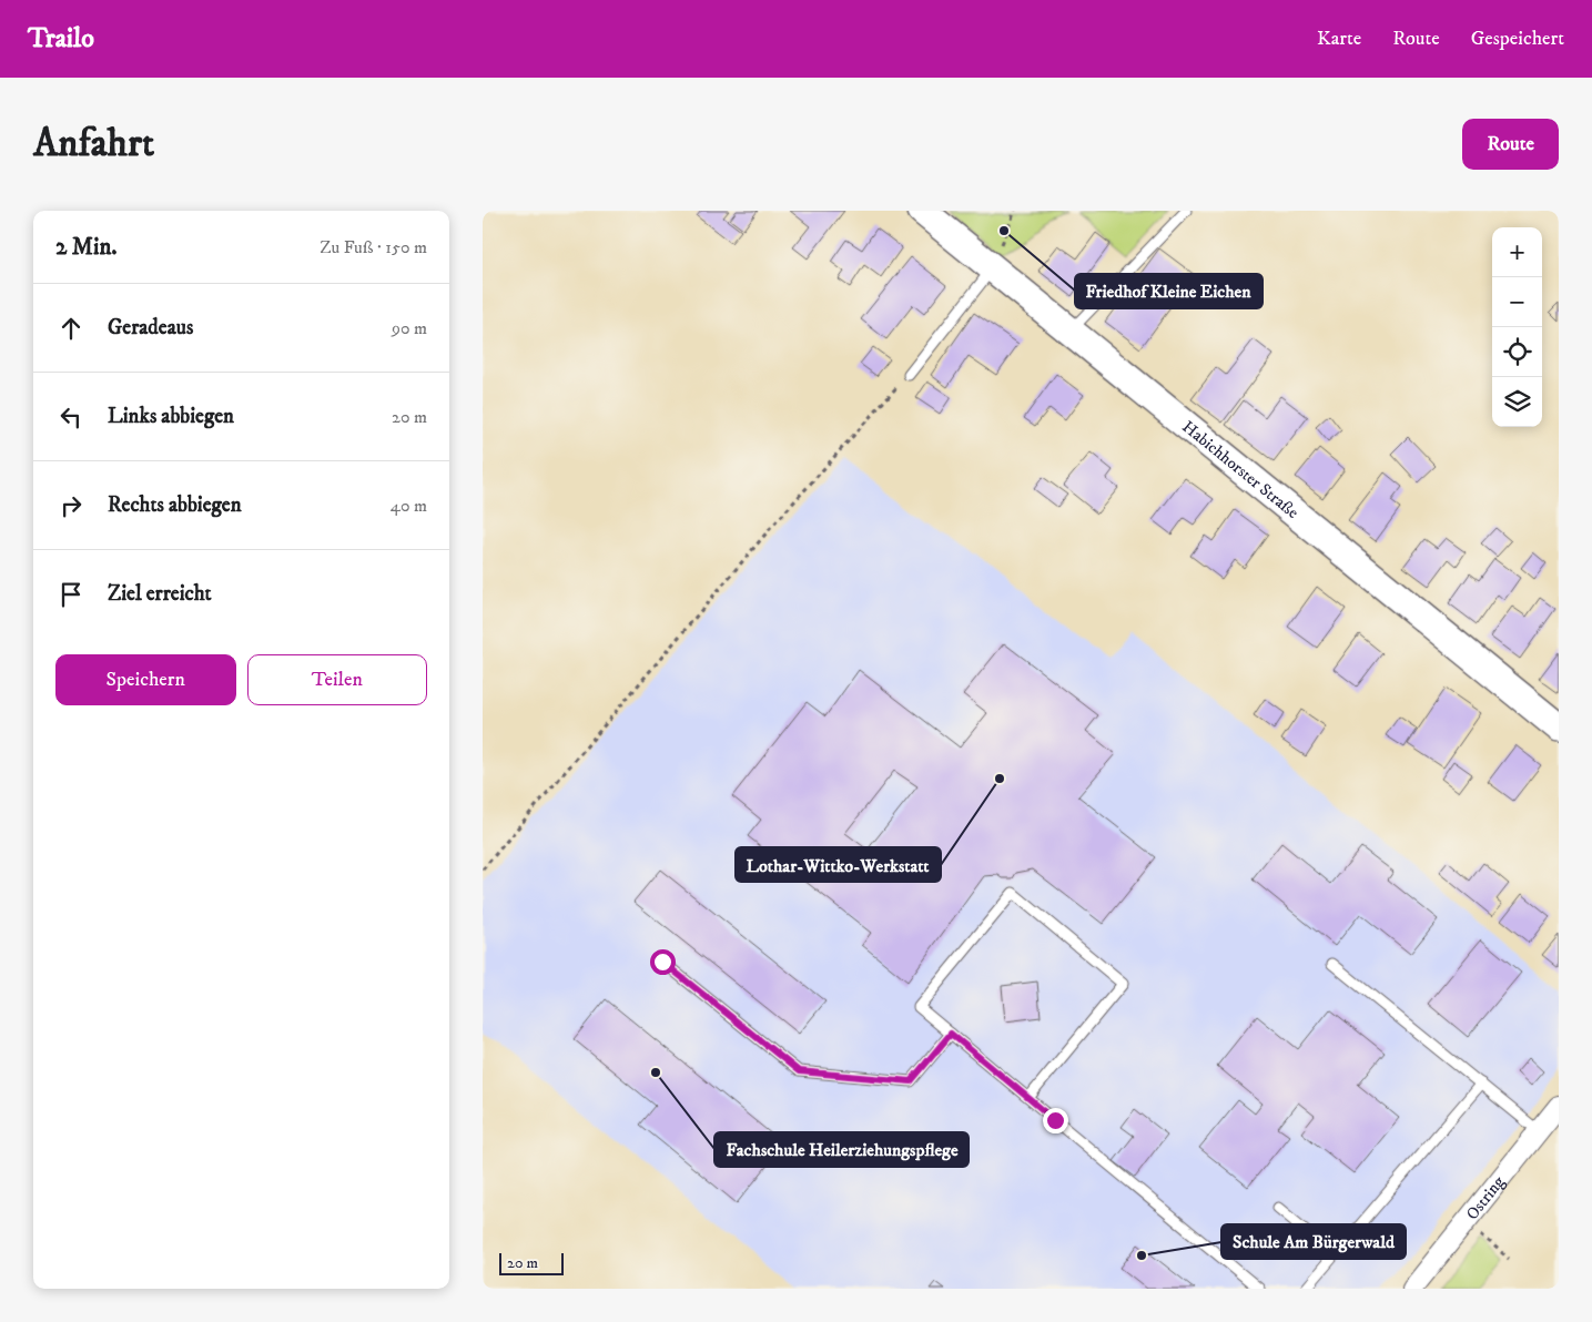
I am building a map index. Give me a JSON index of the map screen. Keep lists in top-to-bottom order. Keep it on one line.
{"streets":{"main road":["Habichhorster Straße"],"street":["Ostring"]},"places":["Friedhof Kleine Eichen","Lothar-Wittko-Werkstatt","Fachschule Heilerziehungspflege","Schule Am Bürgerwald"],"scale_bar":"20 m","page":{"header":"Trailo","nav":["Karte","Route","Gespeichert"],"buttons":["Route",["Speichern","Teilen"]],"title":"Anfahrt","heading":["2 Min.","Zu Fuß · 150 m"],"map_buttons":["+","−"],"list":[["Geradeaus","90 m"],["Links abbiegen","20 m"],["Rechts abbiegen","40 m"],"Ziel erreicht"],"scale":"20 m"}}
